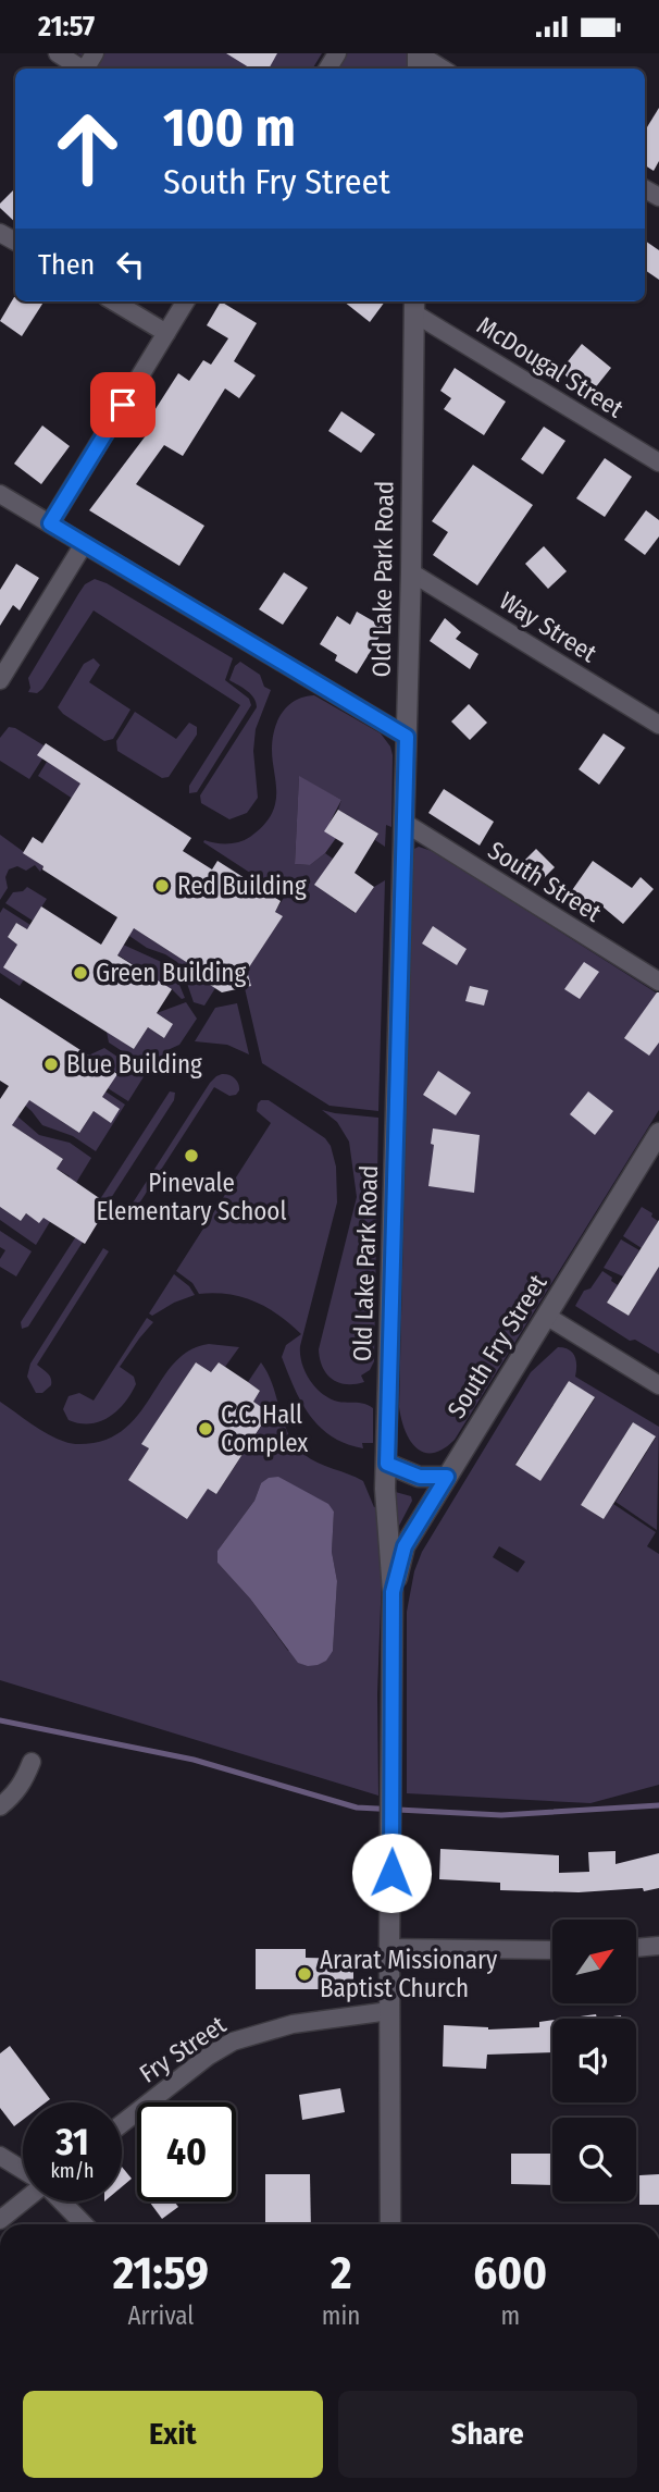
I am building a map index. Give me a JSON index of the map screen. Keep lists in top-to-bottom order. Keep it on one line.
{"streets":{"street":["McDougal Street","Old Lake Park Road","Way Street","South Street","South Fry Street","Fry Street"]},"crossings":[["McDougal Street","Old Lake Park Road"],["Old Lake Park Road","Way Street"],["Old Lake Park Road","South Street"],["Old Lake Park Road","South Fry Street"],["Old Lake Park Road","Fry Street"]],"places":["Red Building","Green Building","Blue Building","Pinevale Elementary School","C.C. Hall Complex","Ararat Missionary Baptist Church"],"north":"top right","page":{"status":"21:57","turn":["100 m","South Fry Street"],"then":"Then","speed":"31 km/h","limit":"40","eta":["21:59","Arrival","2","min","600","m"],"buttons":["Exit","Share"]}}
